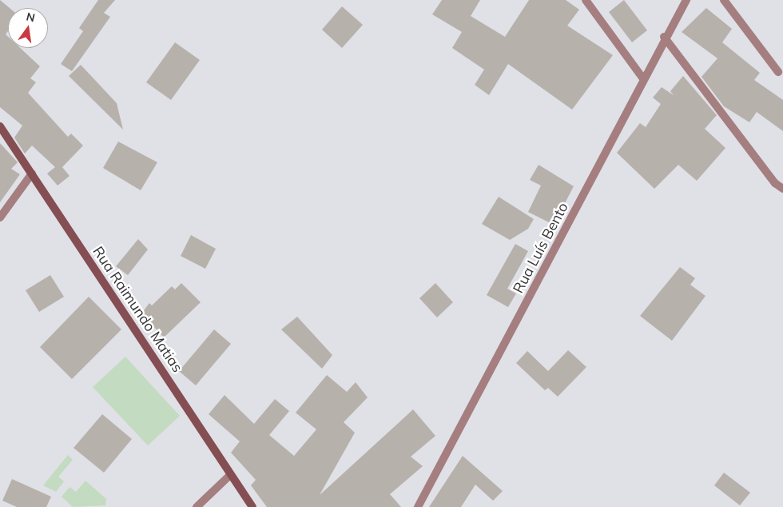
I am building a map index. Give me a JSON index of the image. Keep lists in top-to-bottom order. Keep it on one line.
{"streets":{"street":["Rua Luís Bento","Rua Raimundo Matias"]},"north":"top"}
